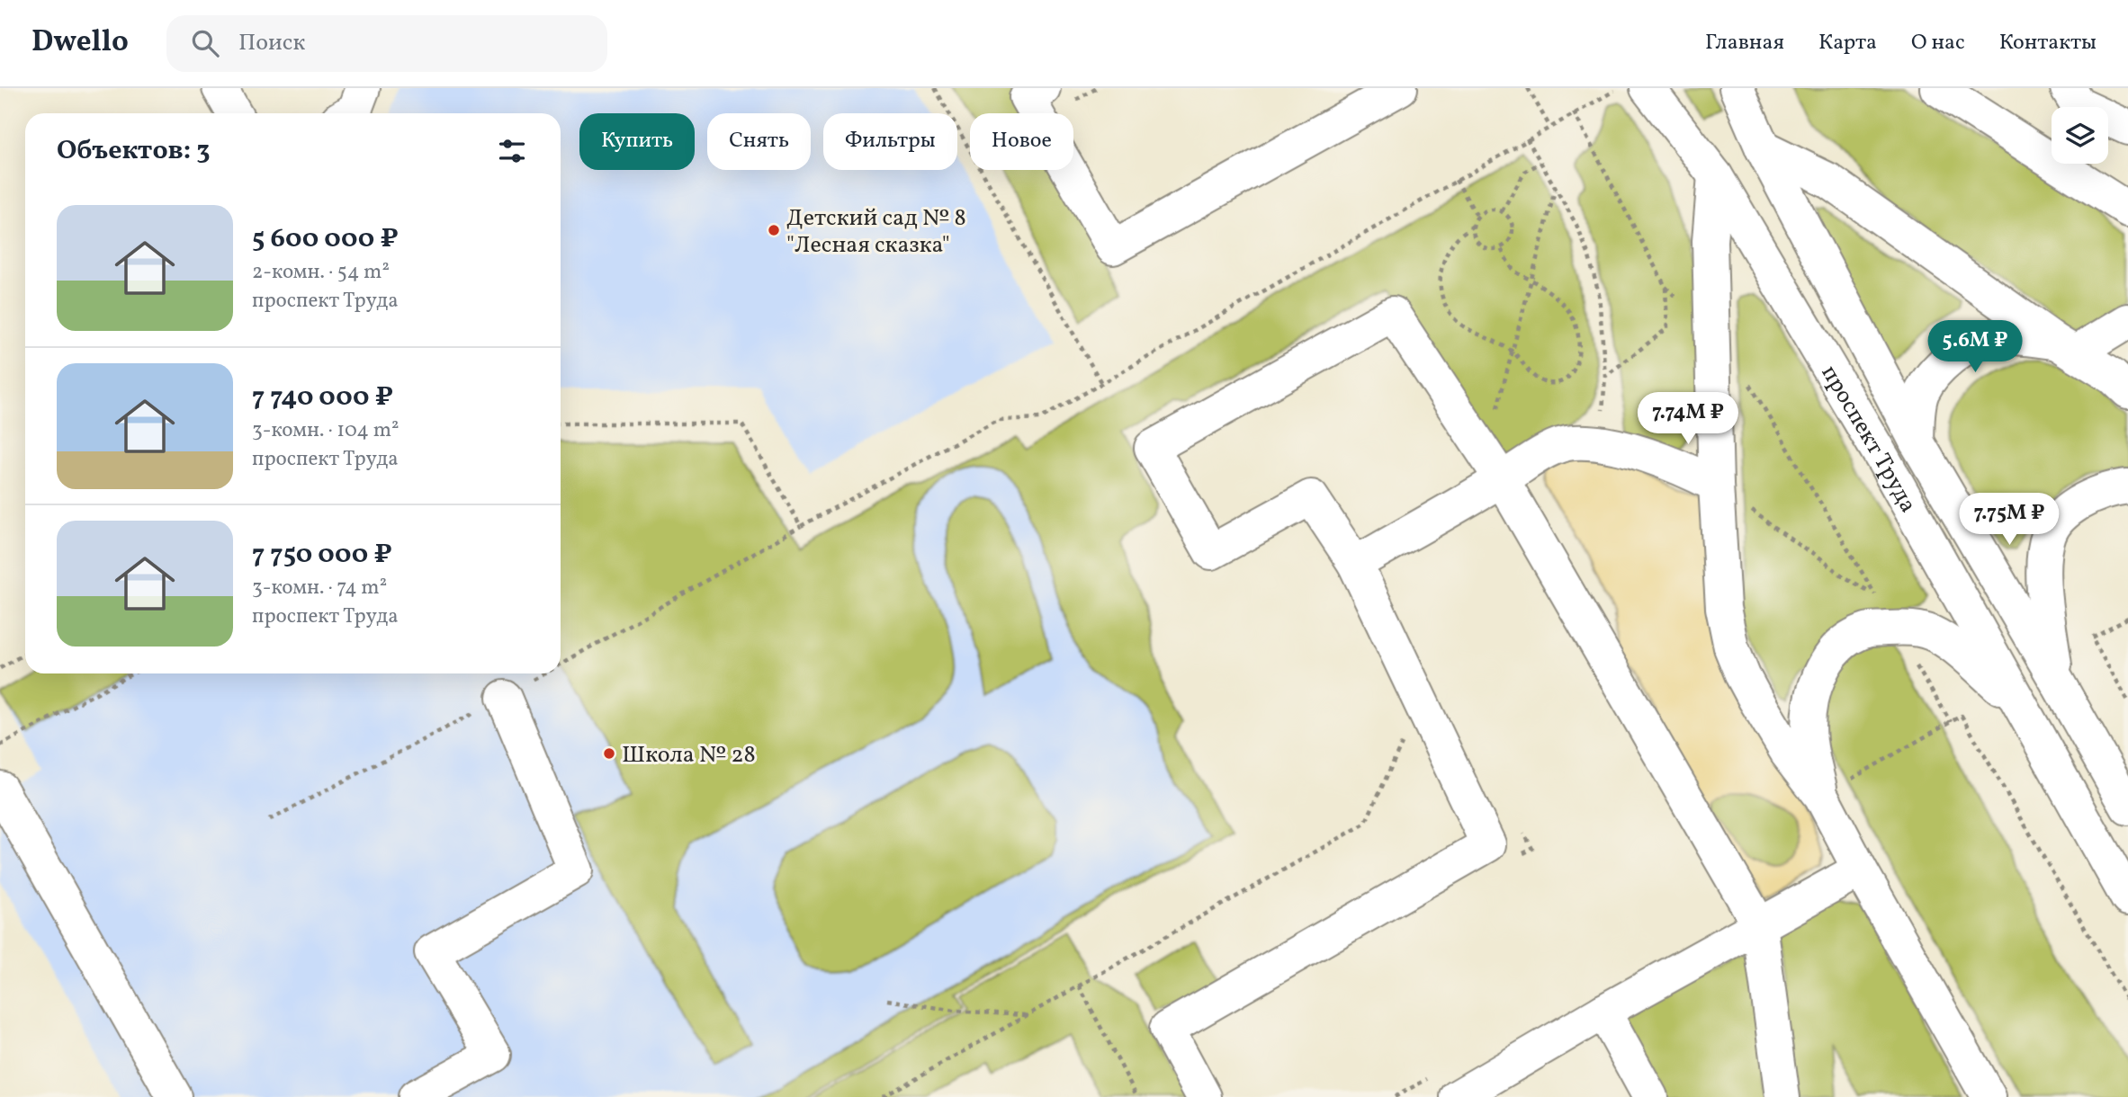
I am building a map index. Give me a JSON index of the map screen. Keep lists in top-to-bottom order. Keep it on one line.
{"streets":{"main road":["проспект Труда"]},"places":["Детский сад № 8 \"Лесная сказка\"","Школа № 28"],"page":{"header":"Dwello","search":"Поиск","nav":["Главная","Карта","О нас","Контакты"],"chip":["Купить","Снять","Фильтры","Новое"],"heading":"Объектов: 3","list":[{"name":"5 600 000 ₽","note":"2-комн. · 54 m² · проспект Труда"},{"name":"7 740 000 ₽","note":"3-комн. · 104 m² · проспект Труда"},{"name":"7 750 000 ₽","note":"3-комн. · 74 m² · проспект Труда"}],"price":["5.6M ₽","7.74M ₽","7.75M ₽"]}}
